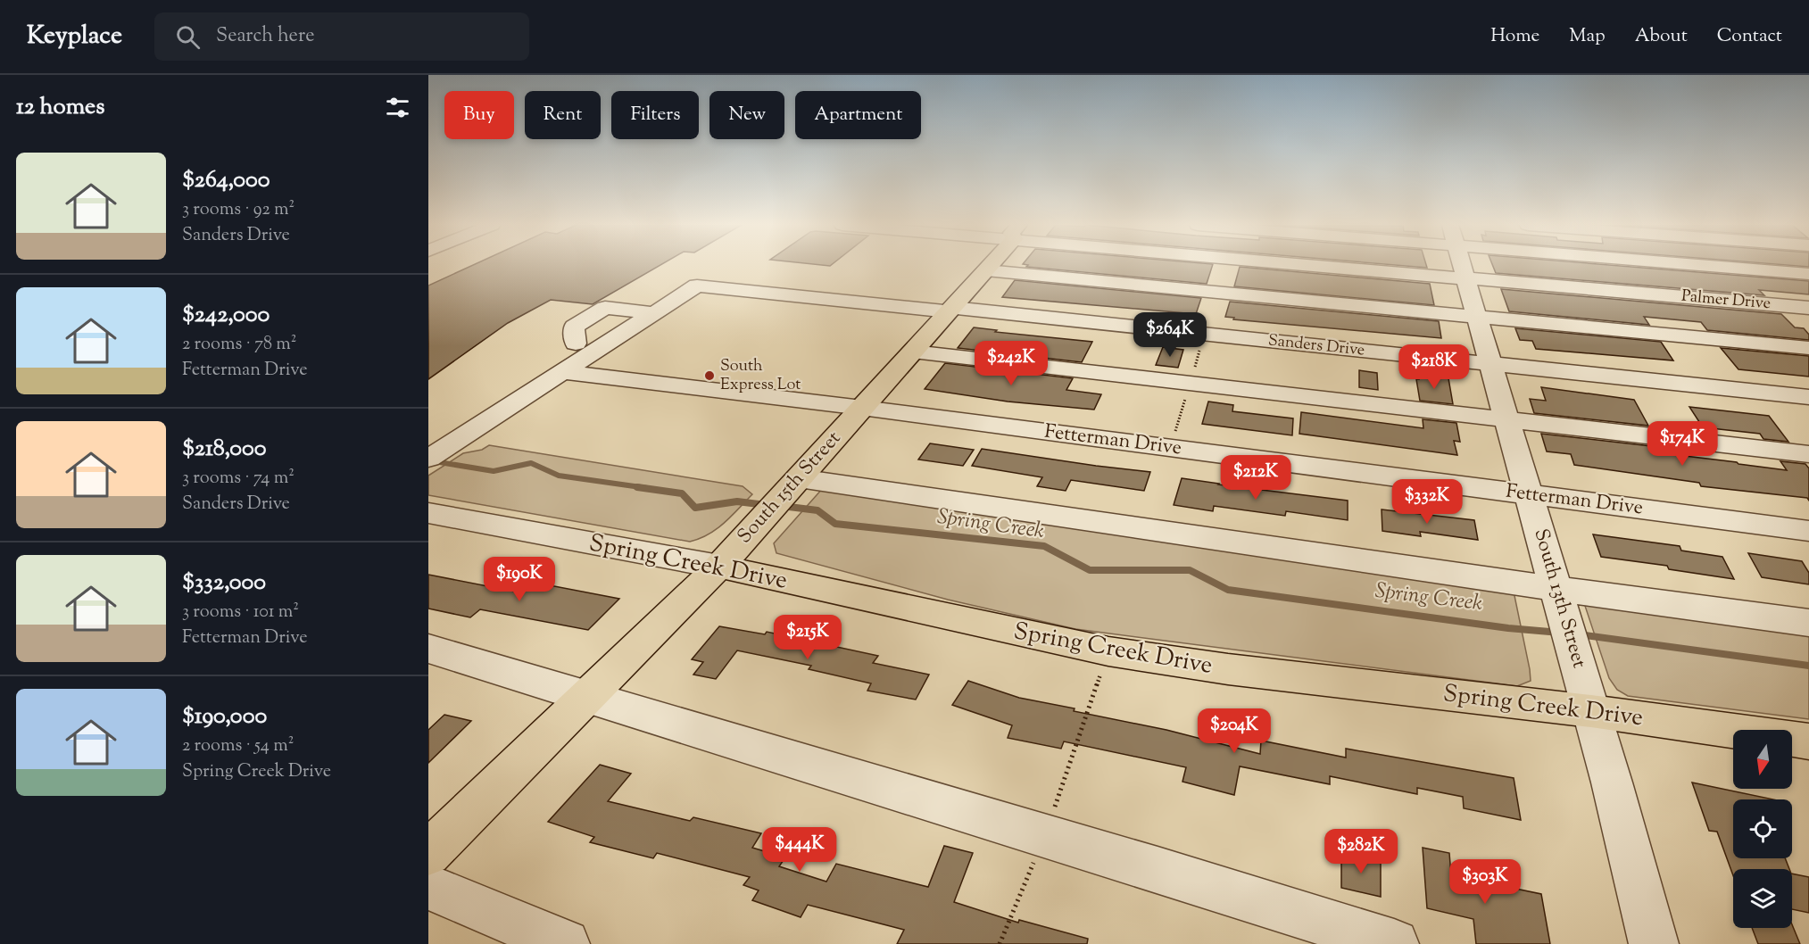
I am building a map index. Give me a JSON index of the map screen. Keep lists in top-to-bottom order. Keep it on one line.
{"streets":{"main road":["South 15th Street","Spring Creek Drive"],"street":["Palmer Drive","Sanders Drive","Fetterman Drive","South 13th Street"]},"crossings":[["Palmer Drive","South 13th Street"],["Sanders Drive","Fetterman Drive"],["Sanders Drive","South 15th Street"],["Sanders Drive","South 13th Street"],["Fetterman Drive","South 15th Street"],["Fetterman Drive","South 13th Street"],["South 15th Street","Spring Creek Drive"],["Spring Creek Drive","South 13th Street"]],"water":["Spring Creek"],"places":["South Express Lot"],"north":"bottom","page":{"header":"Keyplace","search":"Search here","nav":["Home","Map","About","Contact"],"heading":"12 homes","chip":["Buy","Rent","Filters","New","Apartment"],"list":[{"name":"$264,000","note":"3 rooms · 92 m² · Sanders Drive"},{"name":"$242,000","note":"2 rooms · 78 m² · Fetterman Drive"},{"name":"$218,000","note":"3 rooms · 74 m² · Sanders Drive"},{"name":"$332,000","note":"3 rooms · 101 m² · Fetterman Drive"},{"name":"$190,000","note":"2 rooms · 54 m² · Spring Creek Drive"}],"price":["$264K","$242K","$218K","$174K","$212K","$332K","$190K","$215K","$204K","$444K","$282K","$303K"]}}
